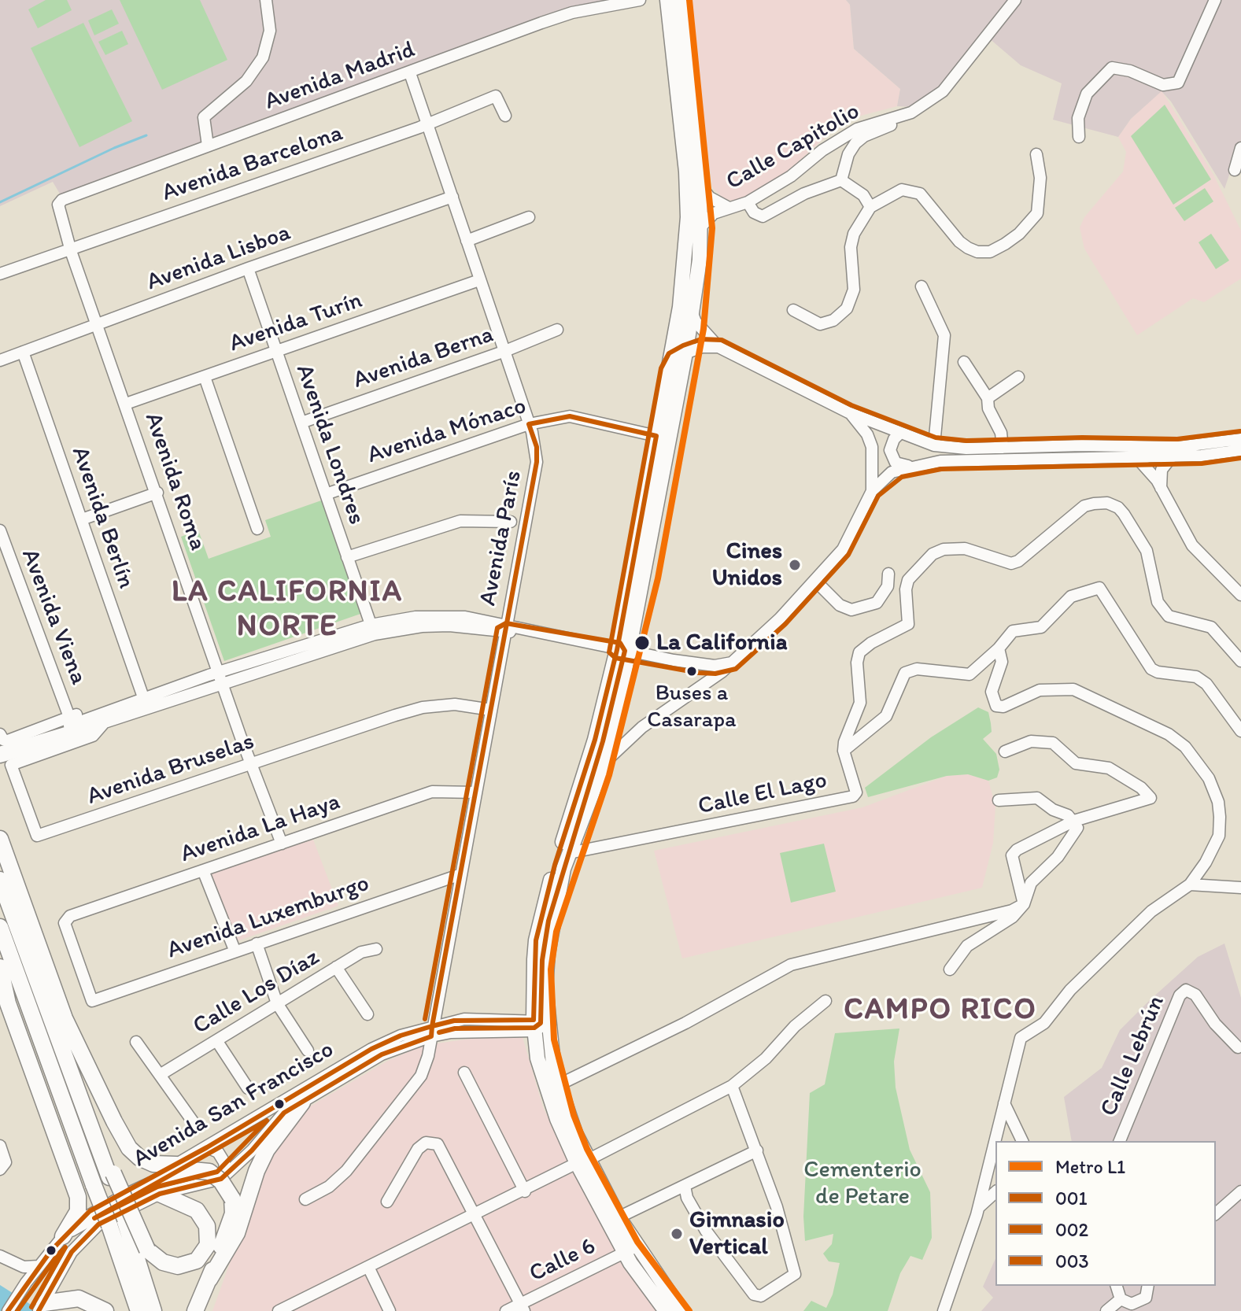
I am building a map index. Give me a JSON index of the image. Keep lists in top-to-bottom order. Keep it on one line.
{"streets":{"street":["Avenida Madrid","Calle Capitolio","Avenida Barcelona","Avenida Lisboa","Avenida Turín","Avenida Berna","Avenida Mónaco","Avenida Londres","Avenida Roma","Avenida Berlín","Avenida París","Avenida Viena","Avenida Bruselas","Calle El Lago","Avenida La Haya","Avenida Luxemburgo","Calle Los Díaz","Calle Lebrún","Avenida San Francisco","Calle 6"]},"crossings":[["Avenida Madrid","Avenida Roma"],["Avenida Madrid","Avenida París"],["Avenida Barcelona","Avenida Roma"],["Avenida Barcelona","Avenida París"],["Avenida Lisboa","Avenida Londres"],["Avenida Lisboa","Avenida Roma"],["Avenida Lisboa","Avenida Berlín"],["Avenida Lisboa","Avenida París"],["Avenida Turín","Avenida Londres"],["Avenida Turín","Avenida Roma"],["Avenida Turín","Avenida París"],["Avenida Berna","Avenida Londres"],["Avenida Berna","Avenida París"],["Avenida Mónaco","Avenida Londres"],["Avenida Mónaco","Avenida París"],["Avenida Roma","Avenida Bruselas"],["Avenida Roma","Avenida La Haya"],["Avenida París","Avenida Bruselas"],["Avenida París","Avenida La Haya"],["Avenida París","Avenida Luxemburgo"],["Avenida París","Avenida San Francisco"],["Avenida La Haya","Avenida Luxemburgo"]],"districts":["LA CALIFORNIA NORTE","CAMPO RICO"],"parks":["Cementerio de Petare"],"places":["Cines Unidos","La California","Buses a Casarapa","Gimnasio Vertical"],"lines":["metro line L1","transit line 003","transit line 001","transit line 002"],"legend":["Metro L1","001","002","003"]}
